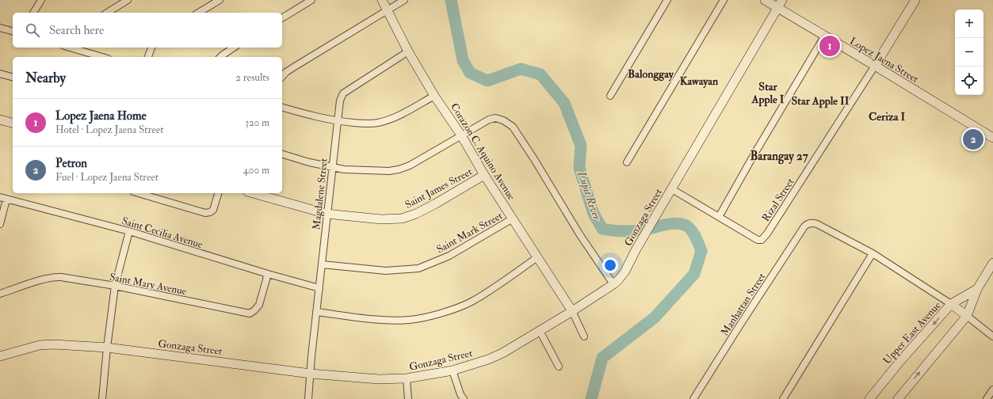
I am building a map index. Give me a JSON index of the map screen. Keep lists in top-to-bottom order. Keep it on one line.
{"streets":{"street":["Lopez Jaena Street","Corazon C. Aquino Avenue","Saint James Street","Magdalene Street","Rizal Street","Gonzaga Street","Saint Cecilia Avenue","Saint Mark Street","Saint Mary Avenue","Manhattan Street","Upper East Avenue"]},"crossings":[["Lopez Jaena Street","Rizal Street"],["Lopez Jaena Street","Gonzaga Street"],["Corazon C. Aquino Avenue","Saint James Street"],["Corazon C. Aquino Avenue","Magdalene Street"],["Corazon C. Aquino Avenue","Gonzaga Street"],["Corazon C. Aquino Avenue","Saint Mark Street"],["Saint James Street","Magdalene Street"],["Magdalene Street","Gonzaga Street"],["Magdalene Street","Saint Cecilia Avenue"],["Magdalene Street","Saint Mark Street"],["Rizal Street","Gonzaga Street"],["Saint Cecilia Avenue","Saint Mary Avenue"]],"districts":["Balonggay","Kawayan","Star Apple I","Star Apple II","Ceriza I","Barangay 27"],"water":["Lupit River"],"page":{"map_buttons":["+","−"],"search":"Search here","pins":["1","2"],"heading":["Nearby","2 results"],"list":[{"mark":"1","name":"Lopez Jaena Home","note":"Hotel · Lopez Jaena Street","value":"320 m"},{"mark":"2","name":"Petron","note":"Fuel · Lopez Jaena Street","value":"400 m"}]}}
